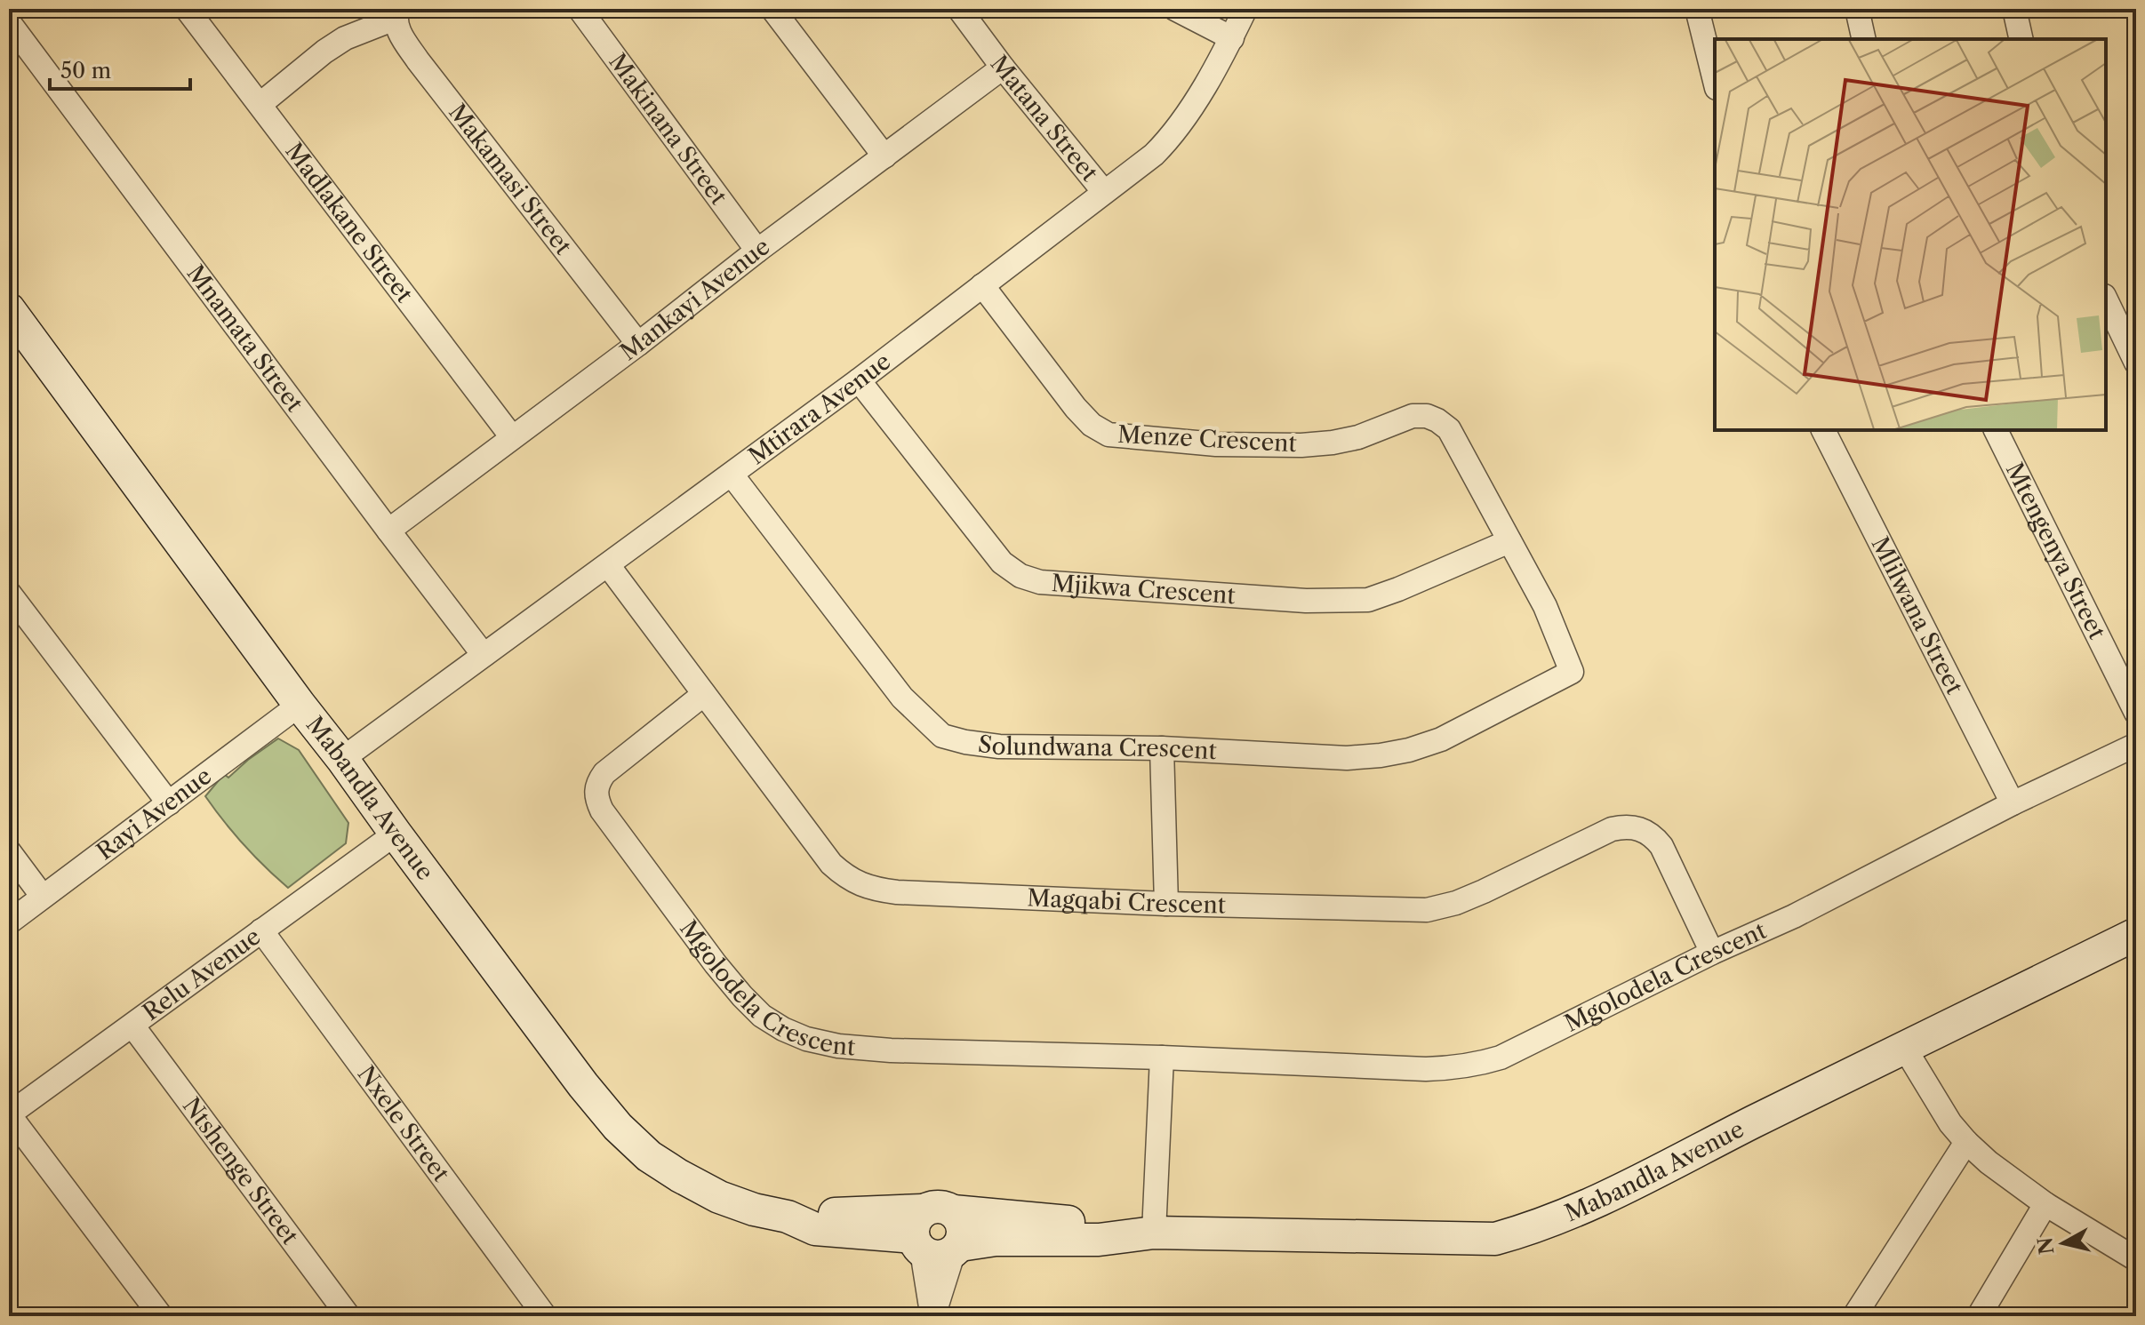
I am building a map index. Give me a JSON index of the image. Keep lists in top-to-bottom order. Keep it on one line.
{"streets":{"street":["Matana Street","Makinana Street","Makamasi Street","Madlakane Street","Mankayi Avenue","Mnamata Street","Mtirara Avenue","Menze Crescent","Mtengenya Street","Mjikwa Crescent","Mlilwana Street","Solundwana Crescent","Mabandla Avenue","Rayi Avenue","Magqabi Crescent","Relu Avenue","Mgolodela Crescent","Nxele Street","Ntshenge Street"]},"crossings":[["Matana Street","Mankayi Avenue"],["Matana Street","Mtirara Avenue"],["Makinana Street","Mankayi Avenue"],["Makamasi Street","Mankayi Avenue"],["Madlakane Street","Mankayi Avenue"],["Mankayi Avenue","Mnamata Street"],["Mnamata Street","Mtirara Avenue"],["Mtirara Avenue","Menze Crescent"],["Mtirara Avenue","Mjikwa Crescent"],["Mtirara Avenue","Solundwana Crescent"],["Mtirara Avenue","Mabandla Avenue"],["Mtirara Avenue","Magqabi Crescent"],["Menze Crescent","Mjikwa Crescent"],["Menze Crescent","Solundwana Crescent"],["Mjikwa Crescent","Solundwana Crescent"],["Mlilwana Street","Mgolodela Crescent"],["Mabandla Avenue","Rayi Avenue"],["Mabandla Avenue","Relu Avenue"],["Magqabi Crescent","Mgolodela Crescent"],["Relu Avenue","Nxele Street"],["Relu Avenue","Ntshenge Street"]],"scale_bar":"50 m","north":"left"}
